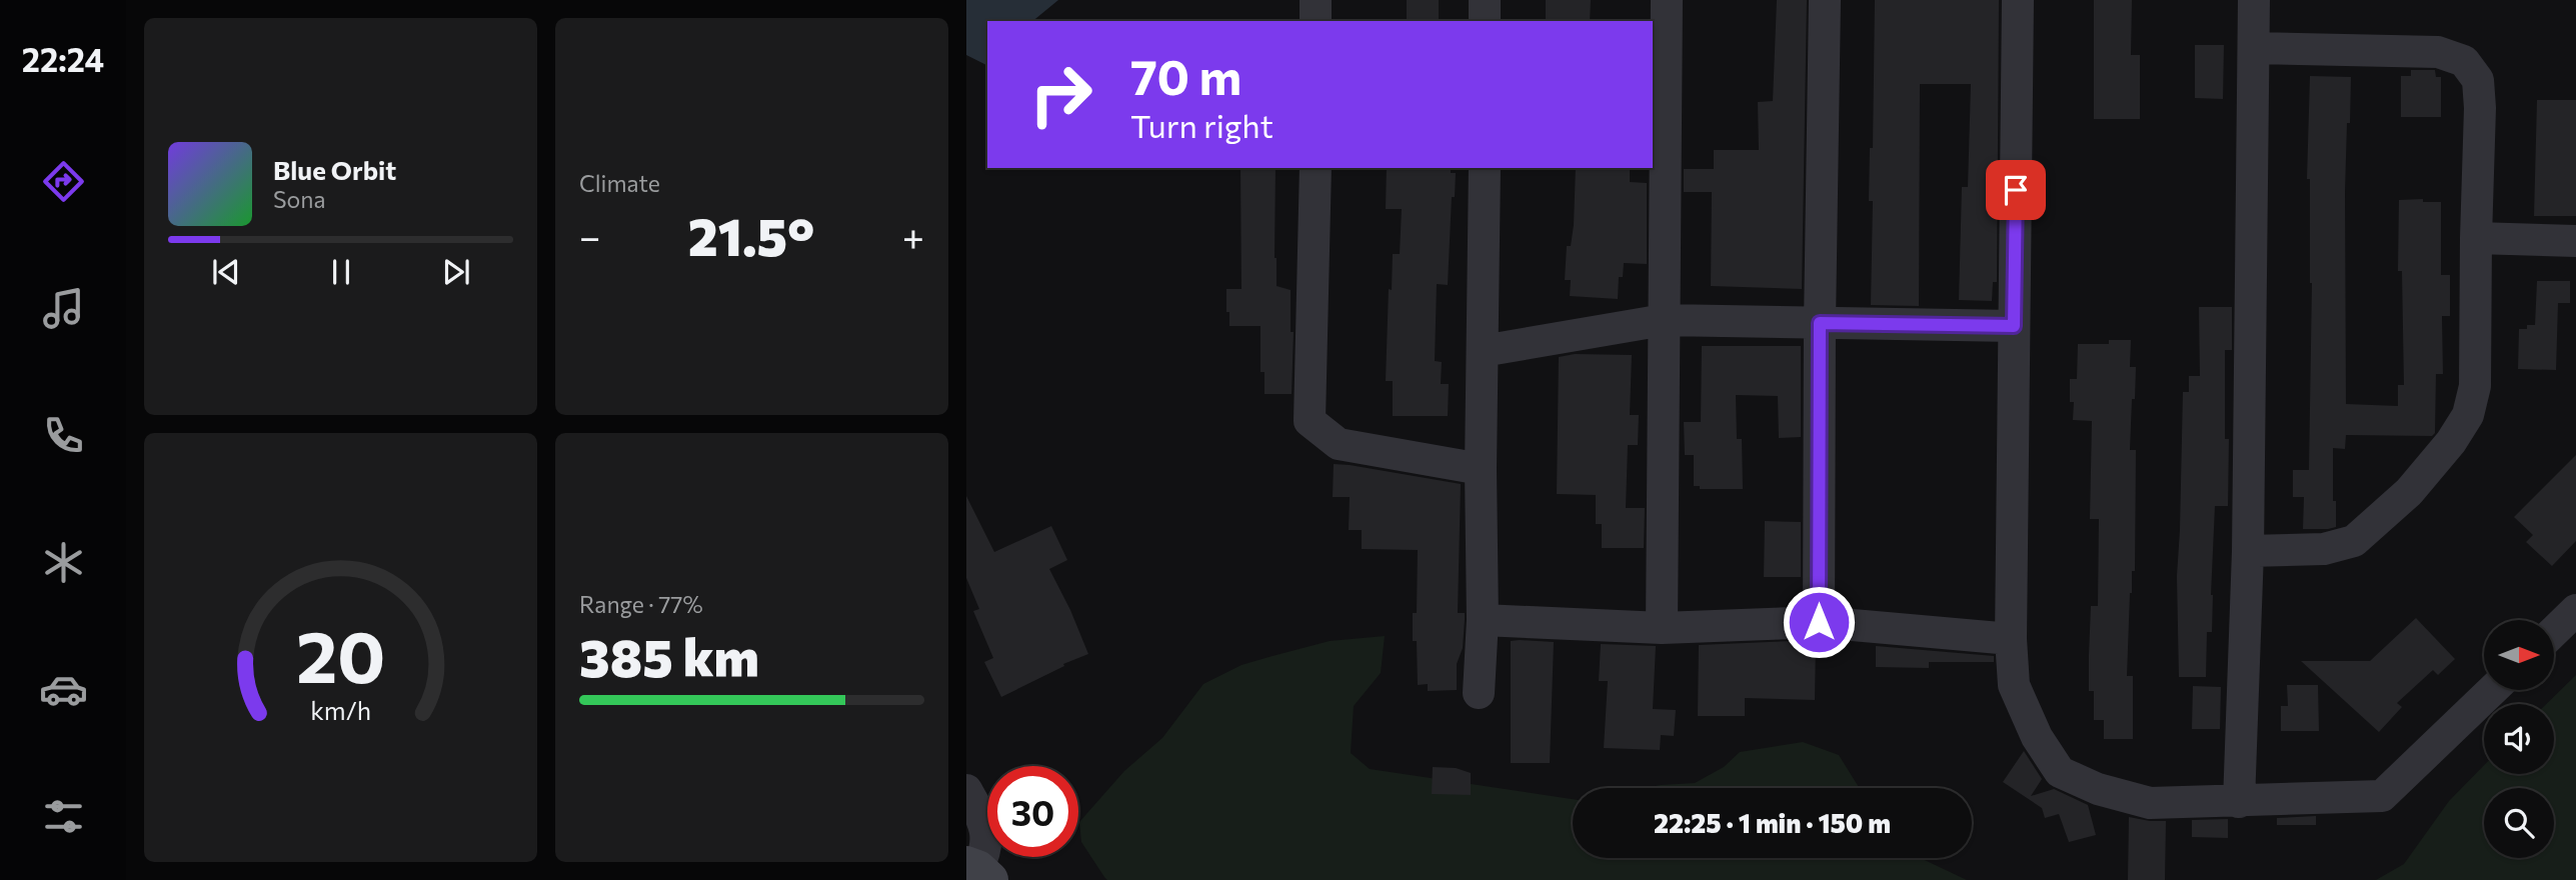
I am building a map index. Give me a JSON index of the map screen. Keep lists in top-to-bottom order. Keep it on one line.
{"north":"right","page":{"tabs":"22:24","tile":["Climate",["Range · 77%","385 km"]],"turn":["70 m","Turn right"],"song":["Blue Orbit","Sona"],"heat":["−","21.5°","+"],"limit":"30","trip":"22:25 · 1 min · 150 m","gauge":["20","km/h"]}}
